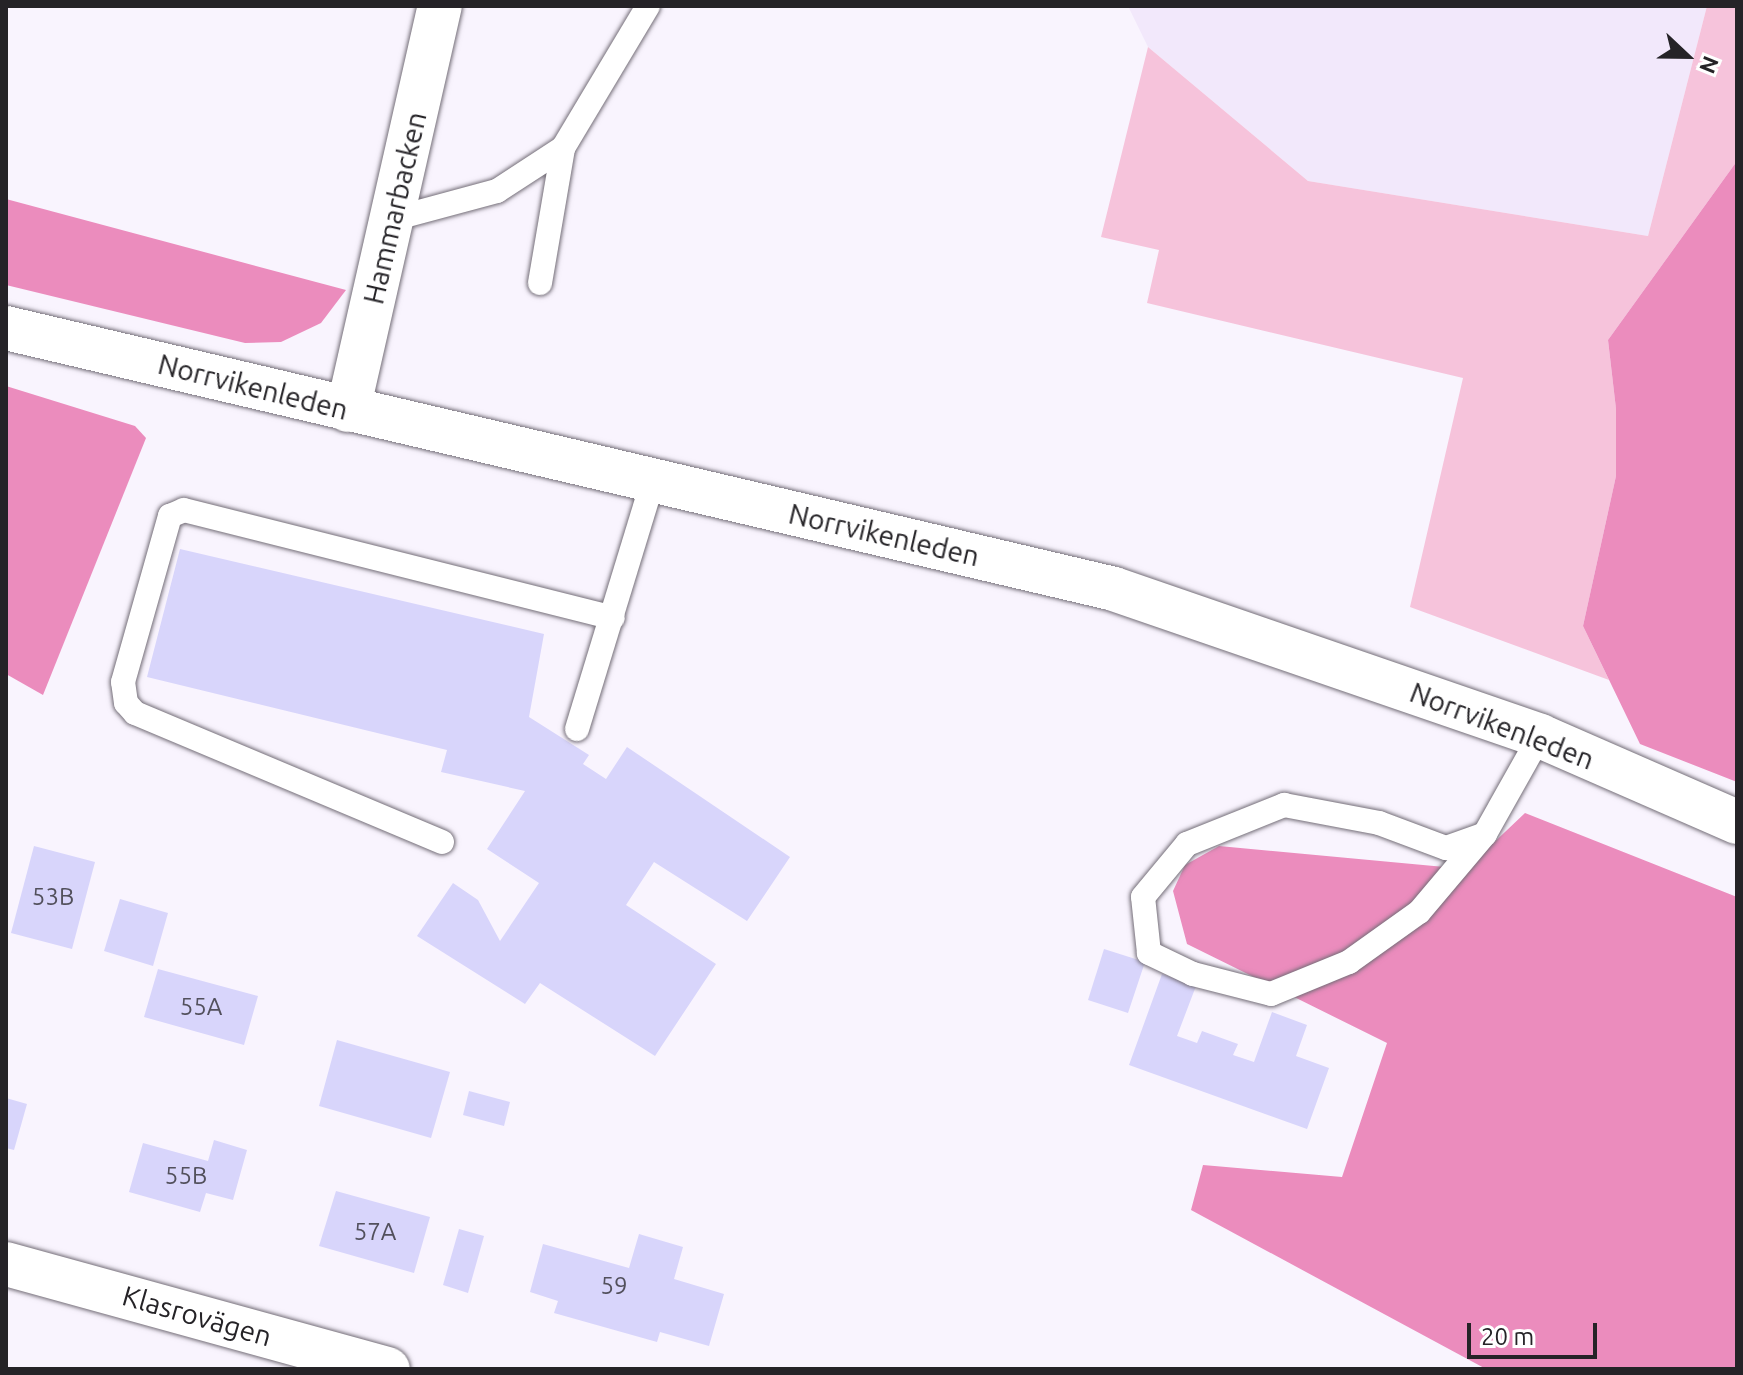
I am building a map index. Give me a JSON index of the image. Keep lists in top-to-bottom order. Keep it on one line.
{"streets":{"main road":["Hammarbacken","Norrvikenleden","Klasrovägen"]},"crossings":[["Hammarbacken","Norrvikenleden"]],"house_numbers":["53B","55A","55B","57A","59"],"scale_bar":"20 m","north":"right"}
